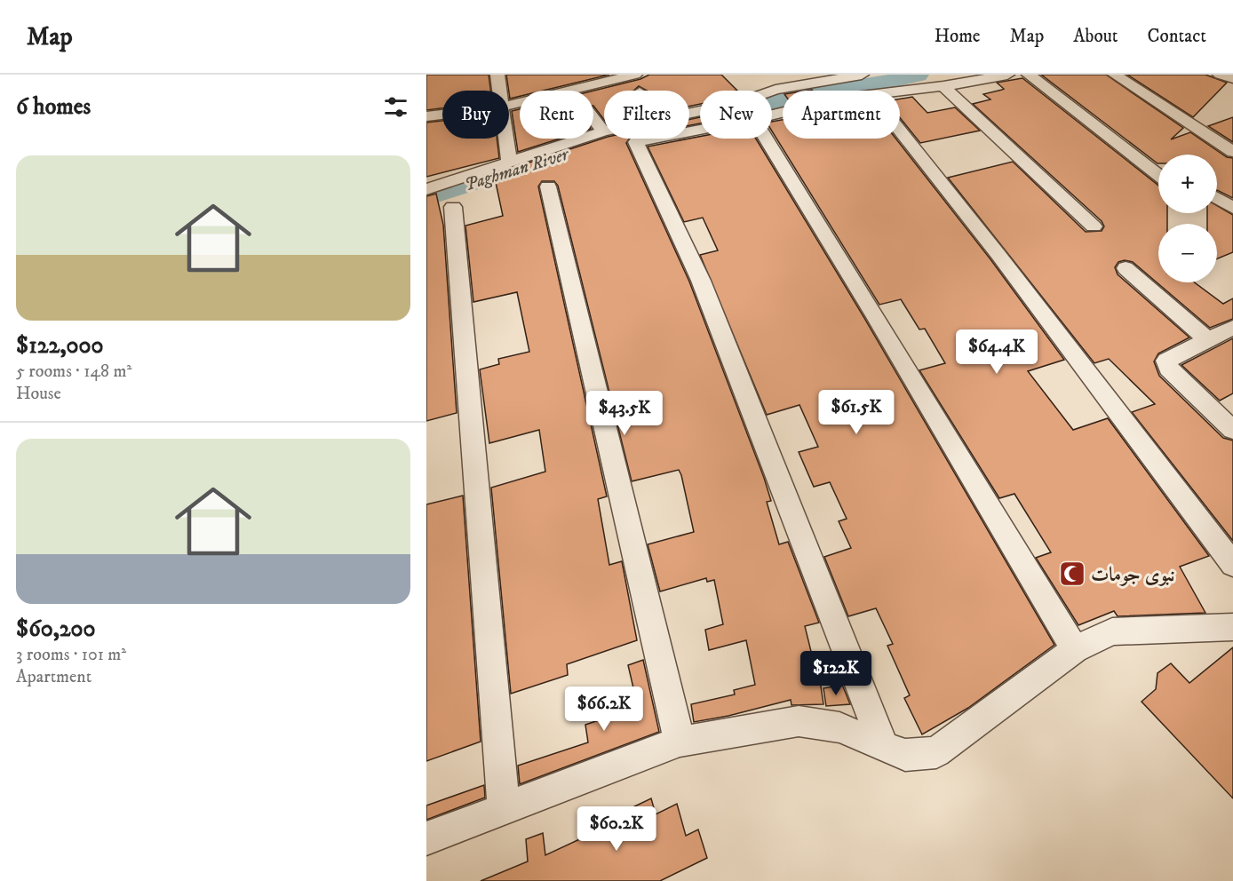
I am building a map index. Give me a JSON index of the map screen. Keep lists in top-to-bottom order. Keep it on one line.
{"water":["Paghman River"],"places":{"mosque":["نبوی جومات"]},"page":{"header":"Map","nav":["Home","Map","About","Contact"],"heading":"6 homes","chip":["Buy","Rent","Filters","New","Apartment"],"list":[{"name":"$122,000","note":"5 rooms · 148 m² · House"},{"name":"$60,200","note":"3 rooms · 101 m² · Apartment"}],"map_buttons":["+","−"],"price":["$64.4K","$61.5K","$43.5K","$122K","$66.2K","$60.2K"]}}
